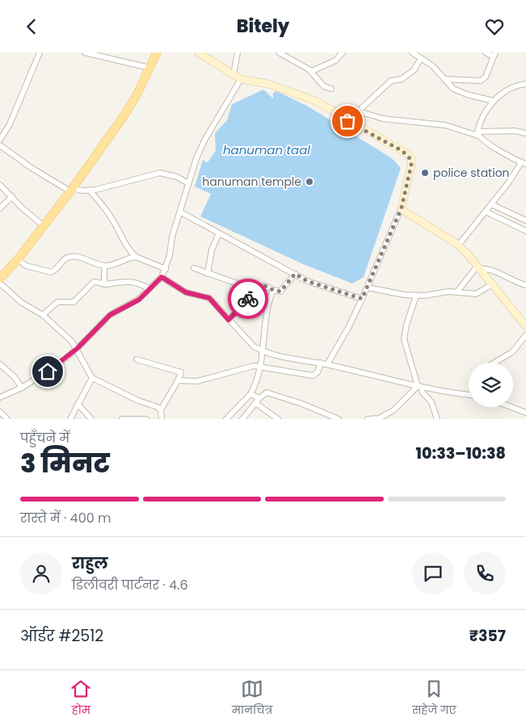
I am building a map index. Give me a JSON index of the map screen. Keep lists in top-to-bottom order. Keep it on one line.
{"water":["hanuman taal"],"places":["police station","hanuman temple"],"page":{"header":"Bitely","heading":["3 मिनट","पहुँचने में","10:33–10:38"],"panel":["राहुल","डिलीवरी पार्टनर · 4.6","ऑर्डर #2512","₹357"],"bar":"रास्ते में · 400 m","tabs":["होम","मानचित्र","सहेजे गए"]}}
